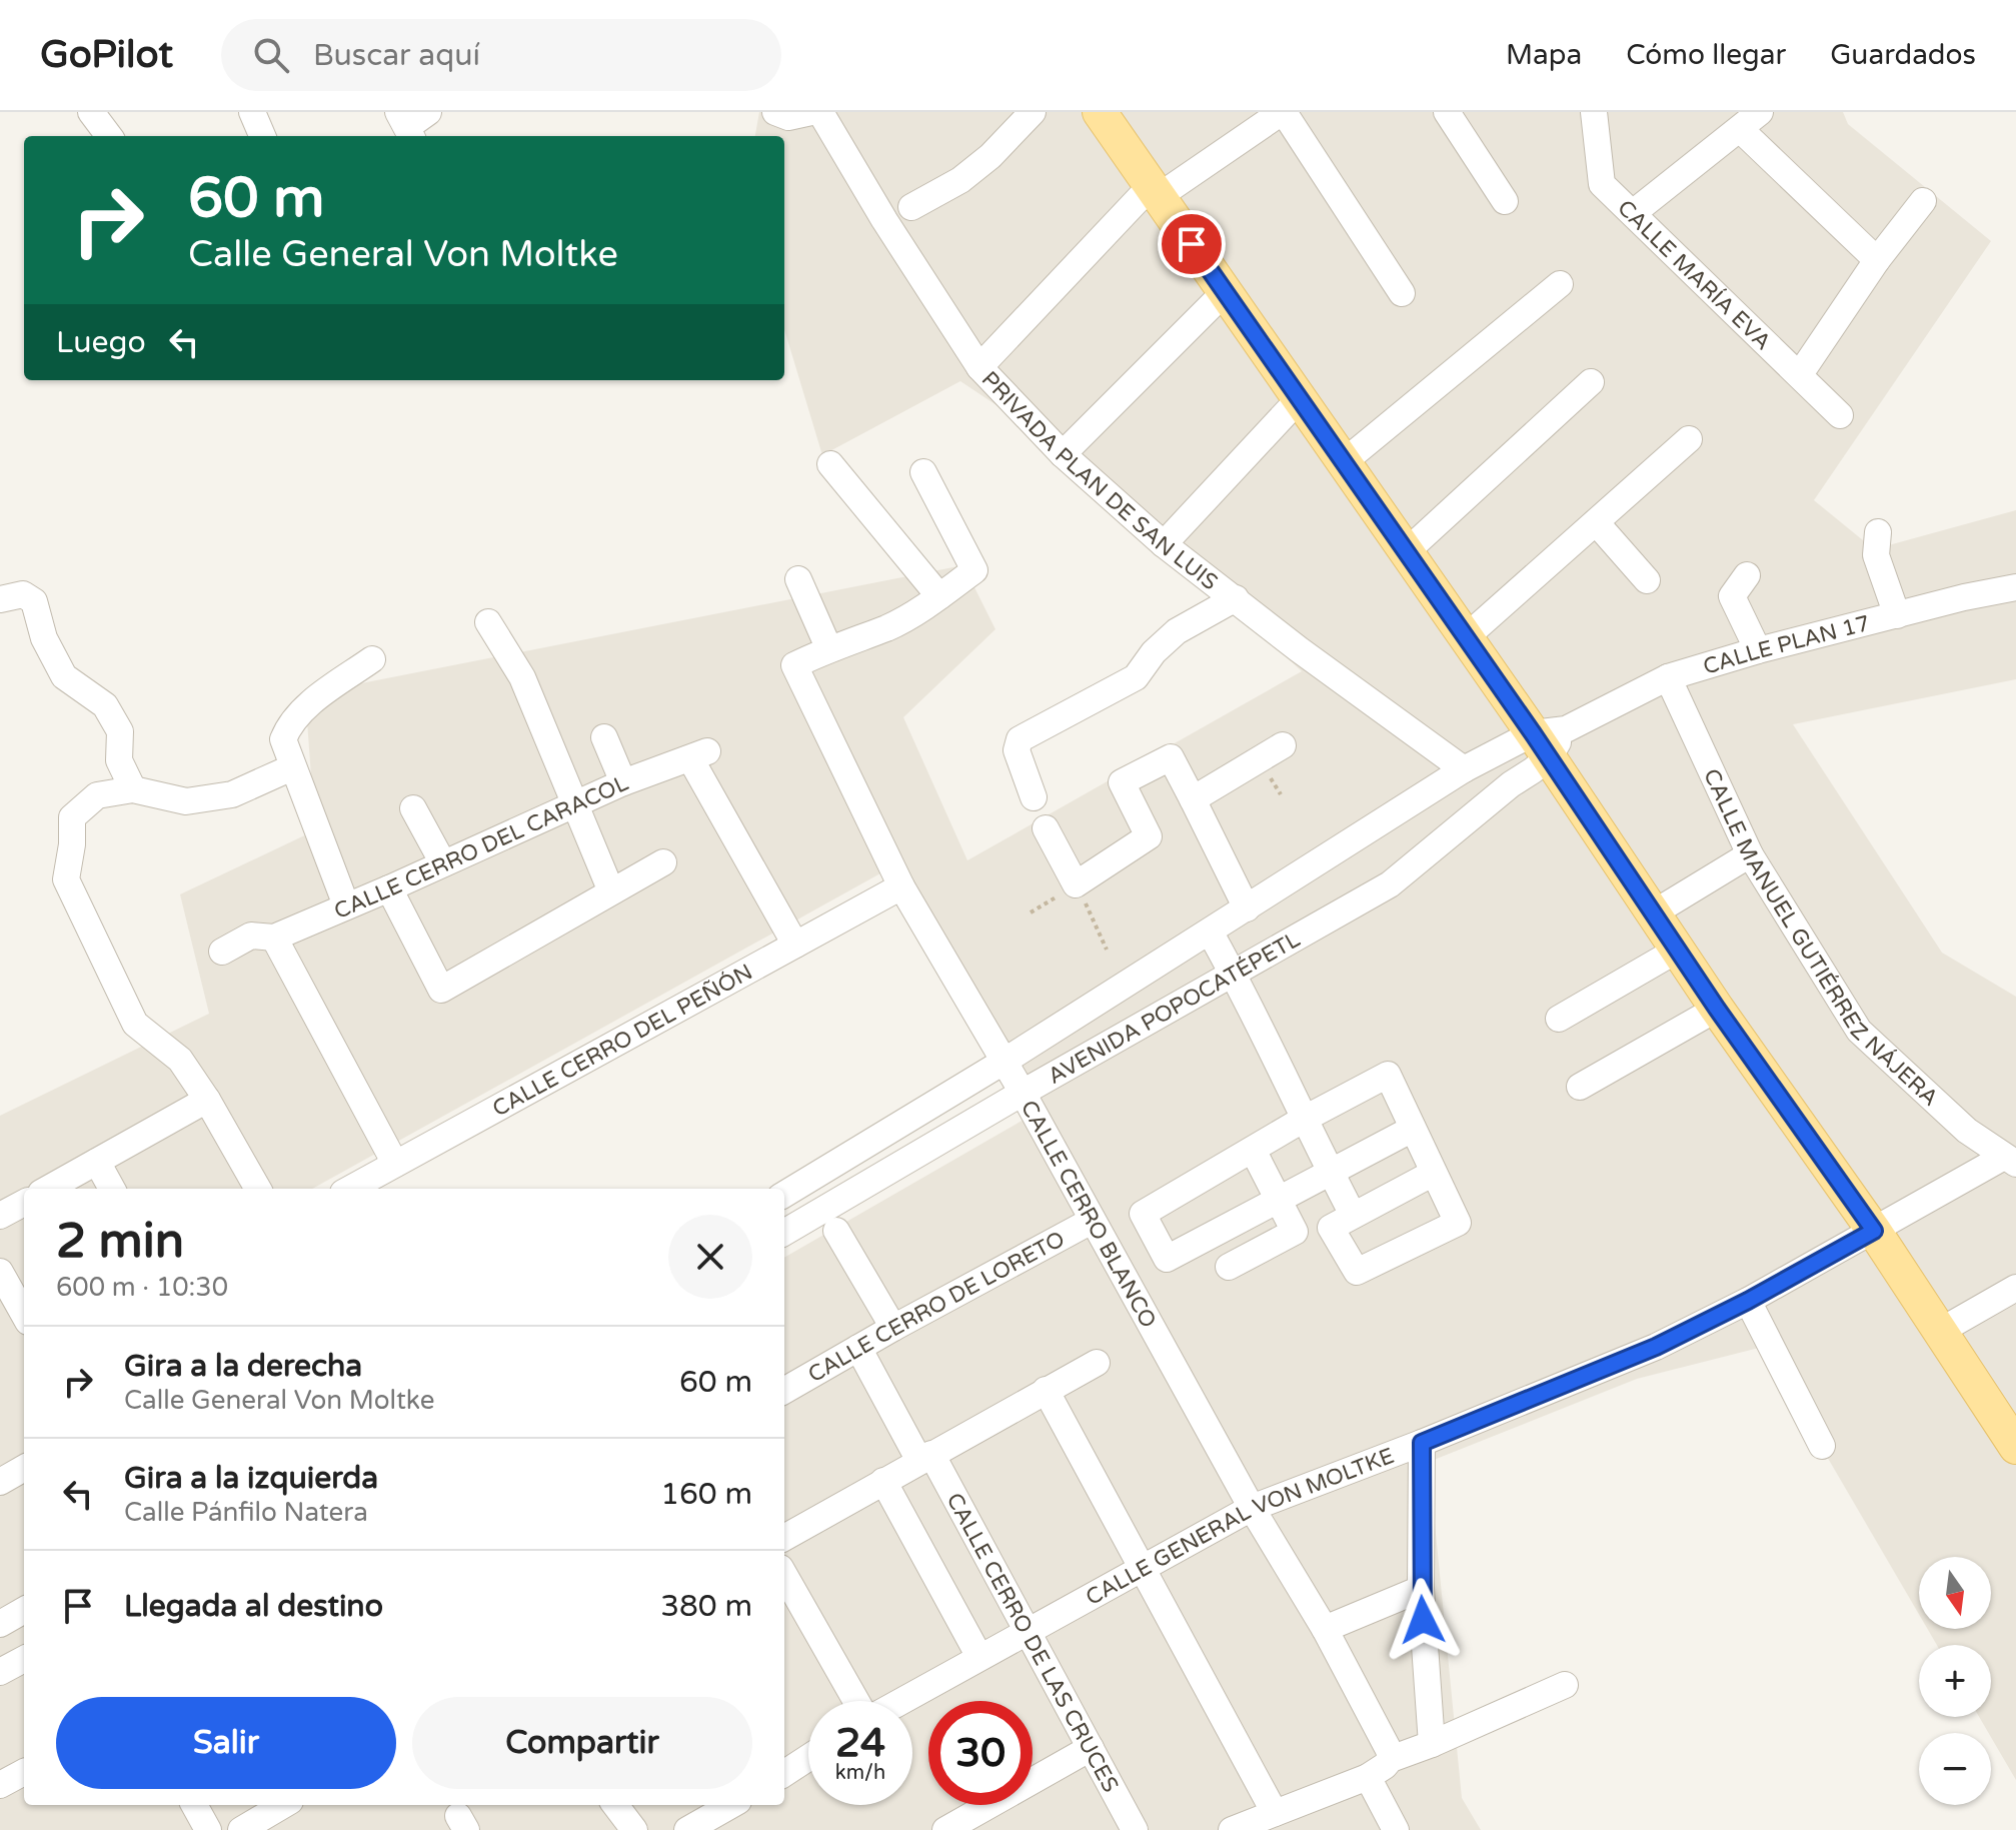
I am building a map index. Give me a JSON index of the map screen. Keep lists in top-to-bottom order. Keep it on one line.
{"streets":{"street":["CALLE MARÍA EVA","PRIVADA PLAN DE SAN LUIS","CALLE PLAN 17","CALLE CERRO DEL CARACOL","CALLE MANUEL GUTIÉRREZ NÁJERA","AVENIDA POPOCATÉPETL","CALLE CERRO DEL PEÑÓN","CALLE CERRO BLANCO","CALLE CERRO DE LORETO","CALLE GENERAL VON MOLTKE","CALLE CERRO DE LAS CRUCES"]},"crossings":[["PRIVADA PLAN DE SAN LUIS","AVENIDA POPOCATÉPETL"],["CALLE PLAN 17","CALLE MANUEL GUTIÉRREZ NÁJERA"],["CALLE PLAN 17","AVENIDA POPOCATÉPETL"],["CALLE CERRO DEL CARACOL","CALLE CERRO DEL PEÑÓN"],["CALLE MANUEL GUTIÉRREZ NÁJERA","CALLE GENERAL VON MOLTKE"],["AVENIDA POPOCATÉPETL","CALLE CERRO BLANCO"],["CALLE CERRO DEL PEÑÓN","CALLE CERRO BLANCO"],["CALLE CERRO BLANCO","CALLE CERRO DE LORETO"],["CALLE CERRO BLANCO","CALLE GENERAL VON MOLTKE"],["CALLE CERRO DE LORETO","CALLE CERRO DE LAS CRUCES"],["CALLE GENERAL VON MOLTKE","CALLE CERRO DE LAS CRUCES"]],"north":"bottom","page":{"header":"GoPilot","search":"Buscar aquí","nav":["Mapa","Cómo llegar","Guardados"],"turn":["60 m","Calle General Von Moltke"],"then":"Luego","heading":["2 min","600 m · 10:30"],"list":[{"name":"Gira a la derecha","note":"Calle General Von Moltke","value":"60 m"},{"name":"Gira a la izquierda","note":"Calle Pánfilo Natera","value":"160 m"},{"name":"Llegada al destino","value":"380 m"}],"map_buttons":["+","−"],"buttons":["Salir","Compartir"],"speed":"24 km/h","limit":"30"}}
